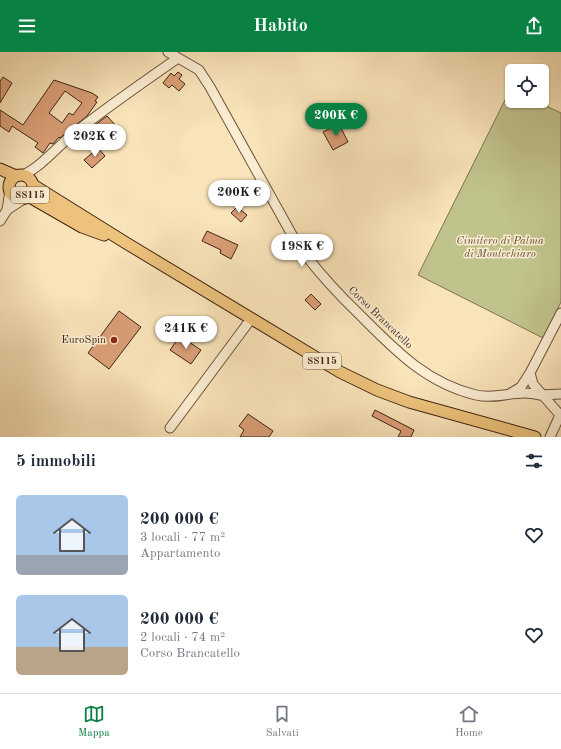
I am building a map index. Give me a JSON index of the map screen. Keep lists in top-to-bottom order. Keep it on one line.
{"streets":{"main road":["SS115"],"street":["Corso Brancatello"]},"parks":["Cimitero di Palma di Montechiaro"],"places":["EuroSpin"],"page":{"header":"Habito","price":["200K €","202K €","200K €","198K €","241K €"],"heading":"5 immobili","list":[{"name":"200 000 €","note":"3 locali · 77 m² · Appartamento"},{"name":"200 000 €","note":"2 locali · 74 m² · Corso Brancatello"}],"tabs":["Mappa","Salvati","Home"]}}
